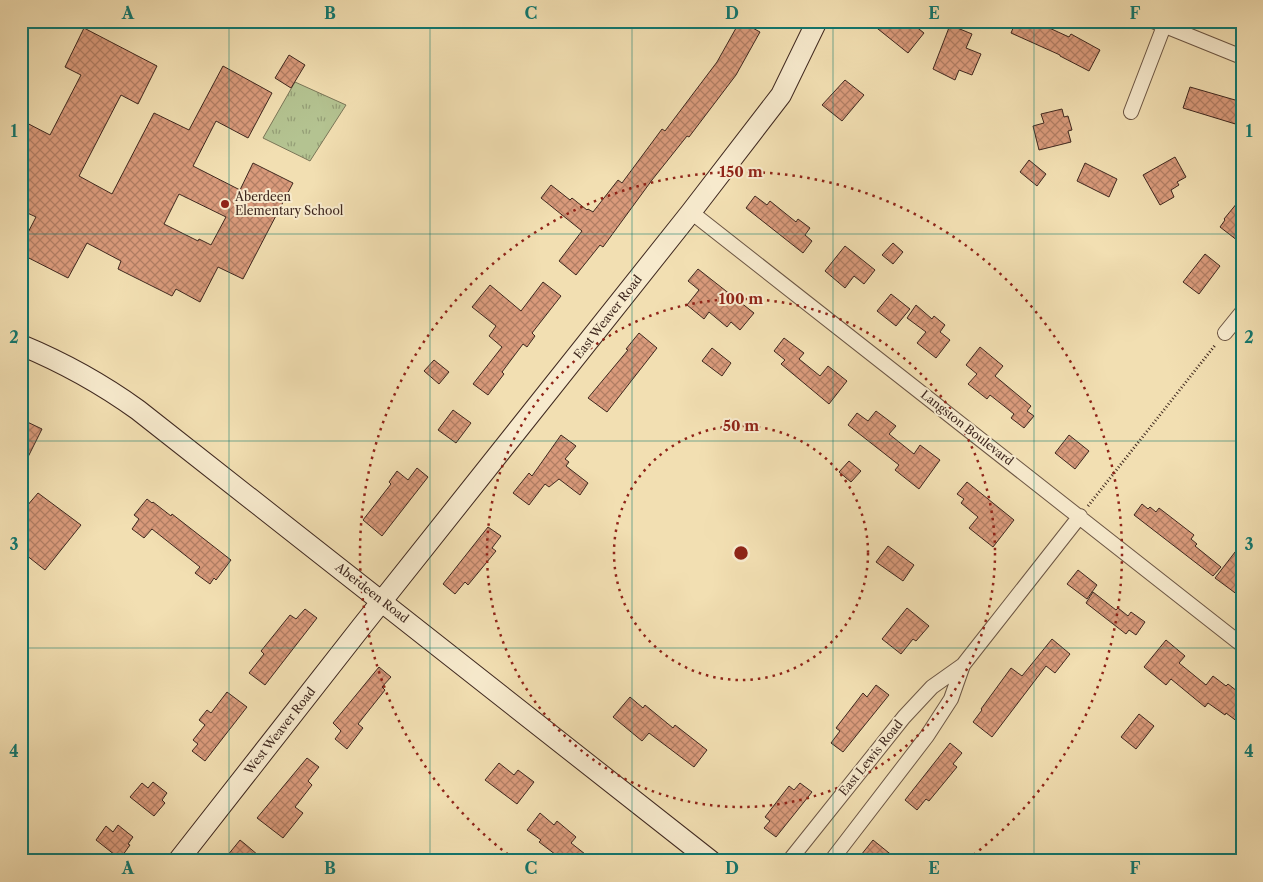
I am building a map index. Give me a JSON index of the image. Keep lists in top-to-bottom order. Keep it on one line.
{"streets":{"street":["East Weaver Road","Langston Boulevard","Aberdeen Road","West Weaver Road","East Lewis Road"]},"crossings":[["East Weaver Road","Langston Boulevard"],["East Weaver Road","Aberdeen Road"],["East Weaver Road","West Weaver Road"],["Langston Boulevard","East Lewis Road"],["Aberdeen Road","West Weaver Road"]],"places":["Aberdeen Elementary School"],"grid":{"columns":["A","B","C","D","E","F"],"rows":["1","2","3","4"]},"rings":["150 m","100 m","50 m"]}
